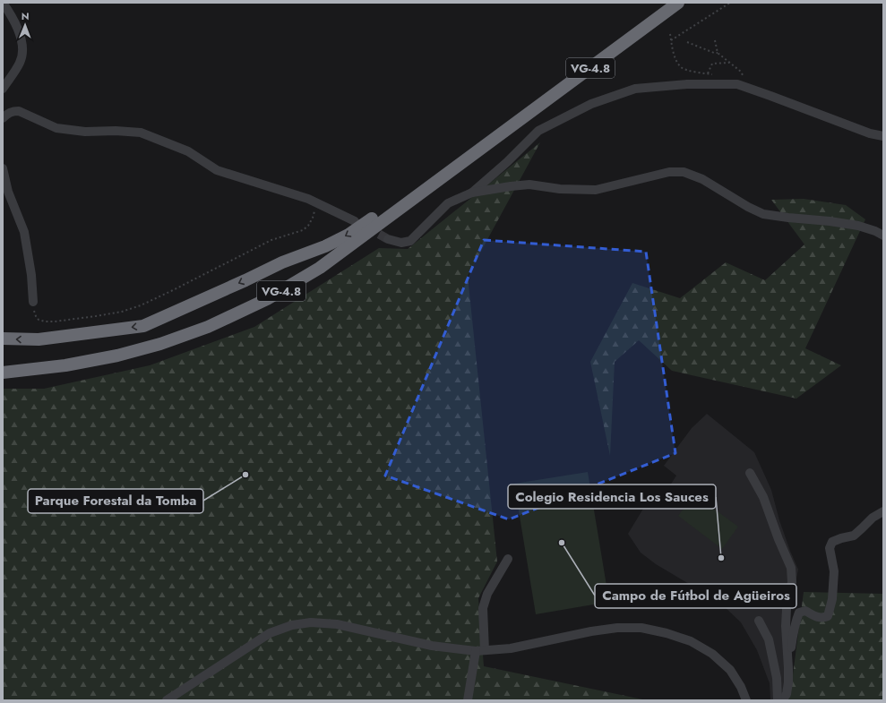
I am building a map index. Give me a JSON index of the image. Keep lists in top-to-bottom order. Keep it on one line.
{"streets":{"highway":["VG-4.8"]},"places":["Parque Forestal da Tomba","Campo de Fútbol de Agüeiros","Colegio Residencia Los Sauces"],"north":"top"}
